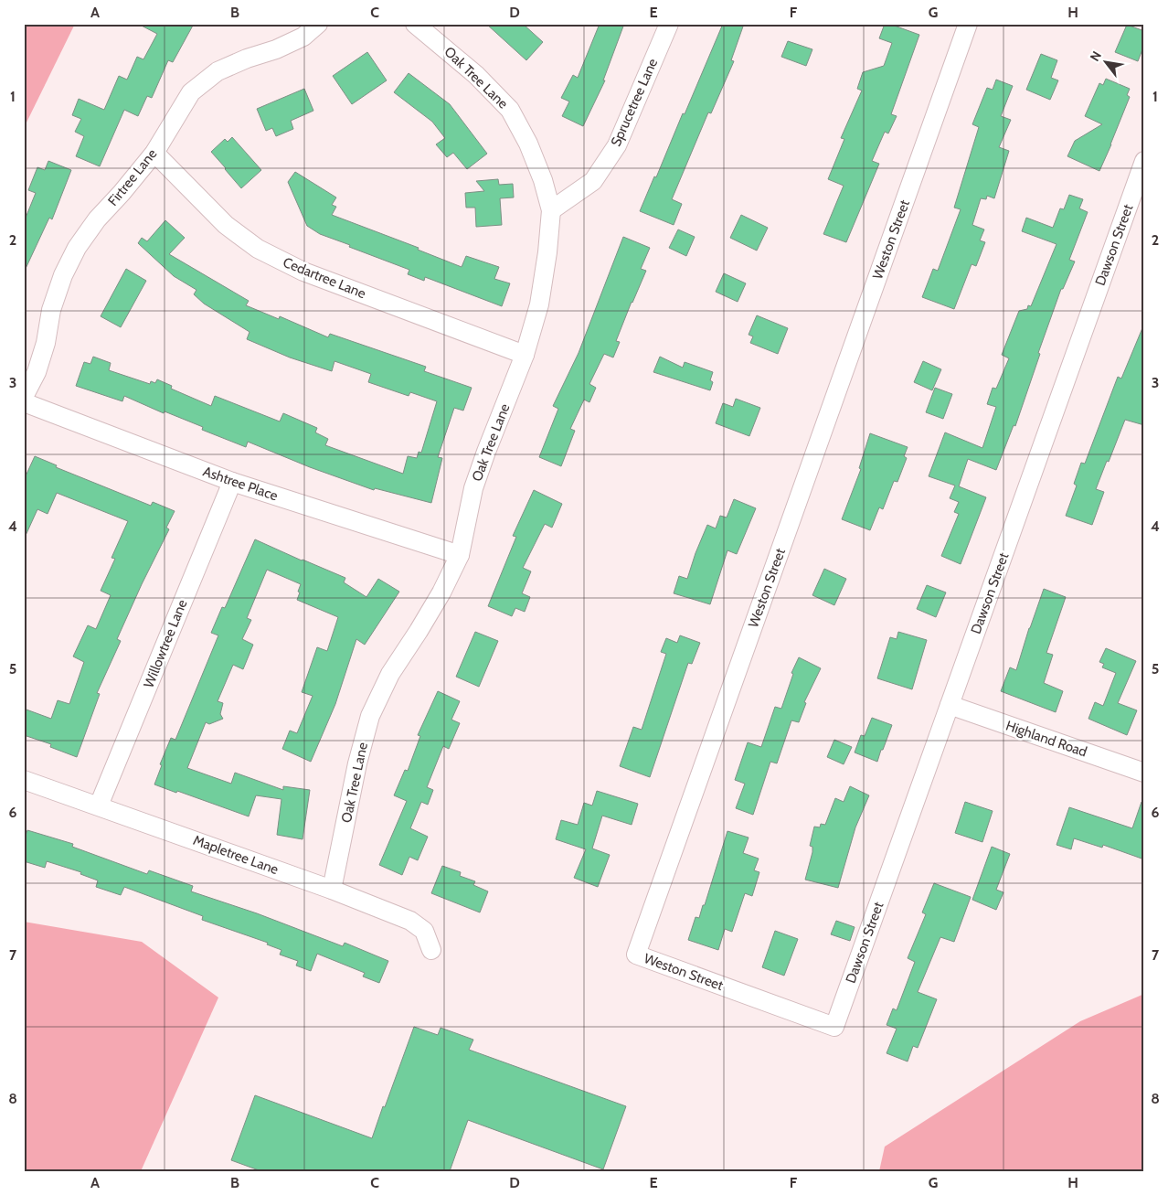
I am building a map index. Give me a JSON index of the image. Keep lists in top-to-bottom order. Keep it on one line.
{"streets":{"street":["Oak Tree Lane","Sprucetree Lane","Firtree Lane","Weston Street","Dawson Street","Cedartree Lane","Ashtree Place","Willowtree Lane","Highland Road","Mapletree Lane"]},"crossings":[["Oak Tree Lane","Sprucetree Lane"],["Oak Tree Lane","Cedartree Lane"],["Oak Tree Lane","Ashtree Place"],["Oak Tree Lane","Mapletree Lane"],["Firtree Lane","Cedartree Lane"],["Weston Street","Dawson Street"],["Dawson Street","Highland Road"],["Ashtree Place","Willowtree Lane"],["Willowtree Lane","Mapletree Lane"]],"north":"top left","grid":{"columns":["A","B","C","D","E","F","G","H"],"rows":["1","2","3","4","5","6","7","8"]}}
